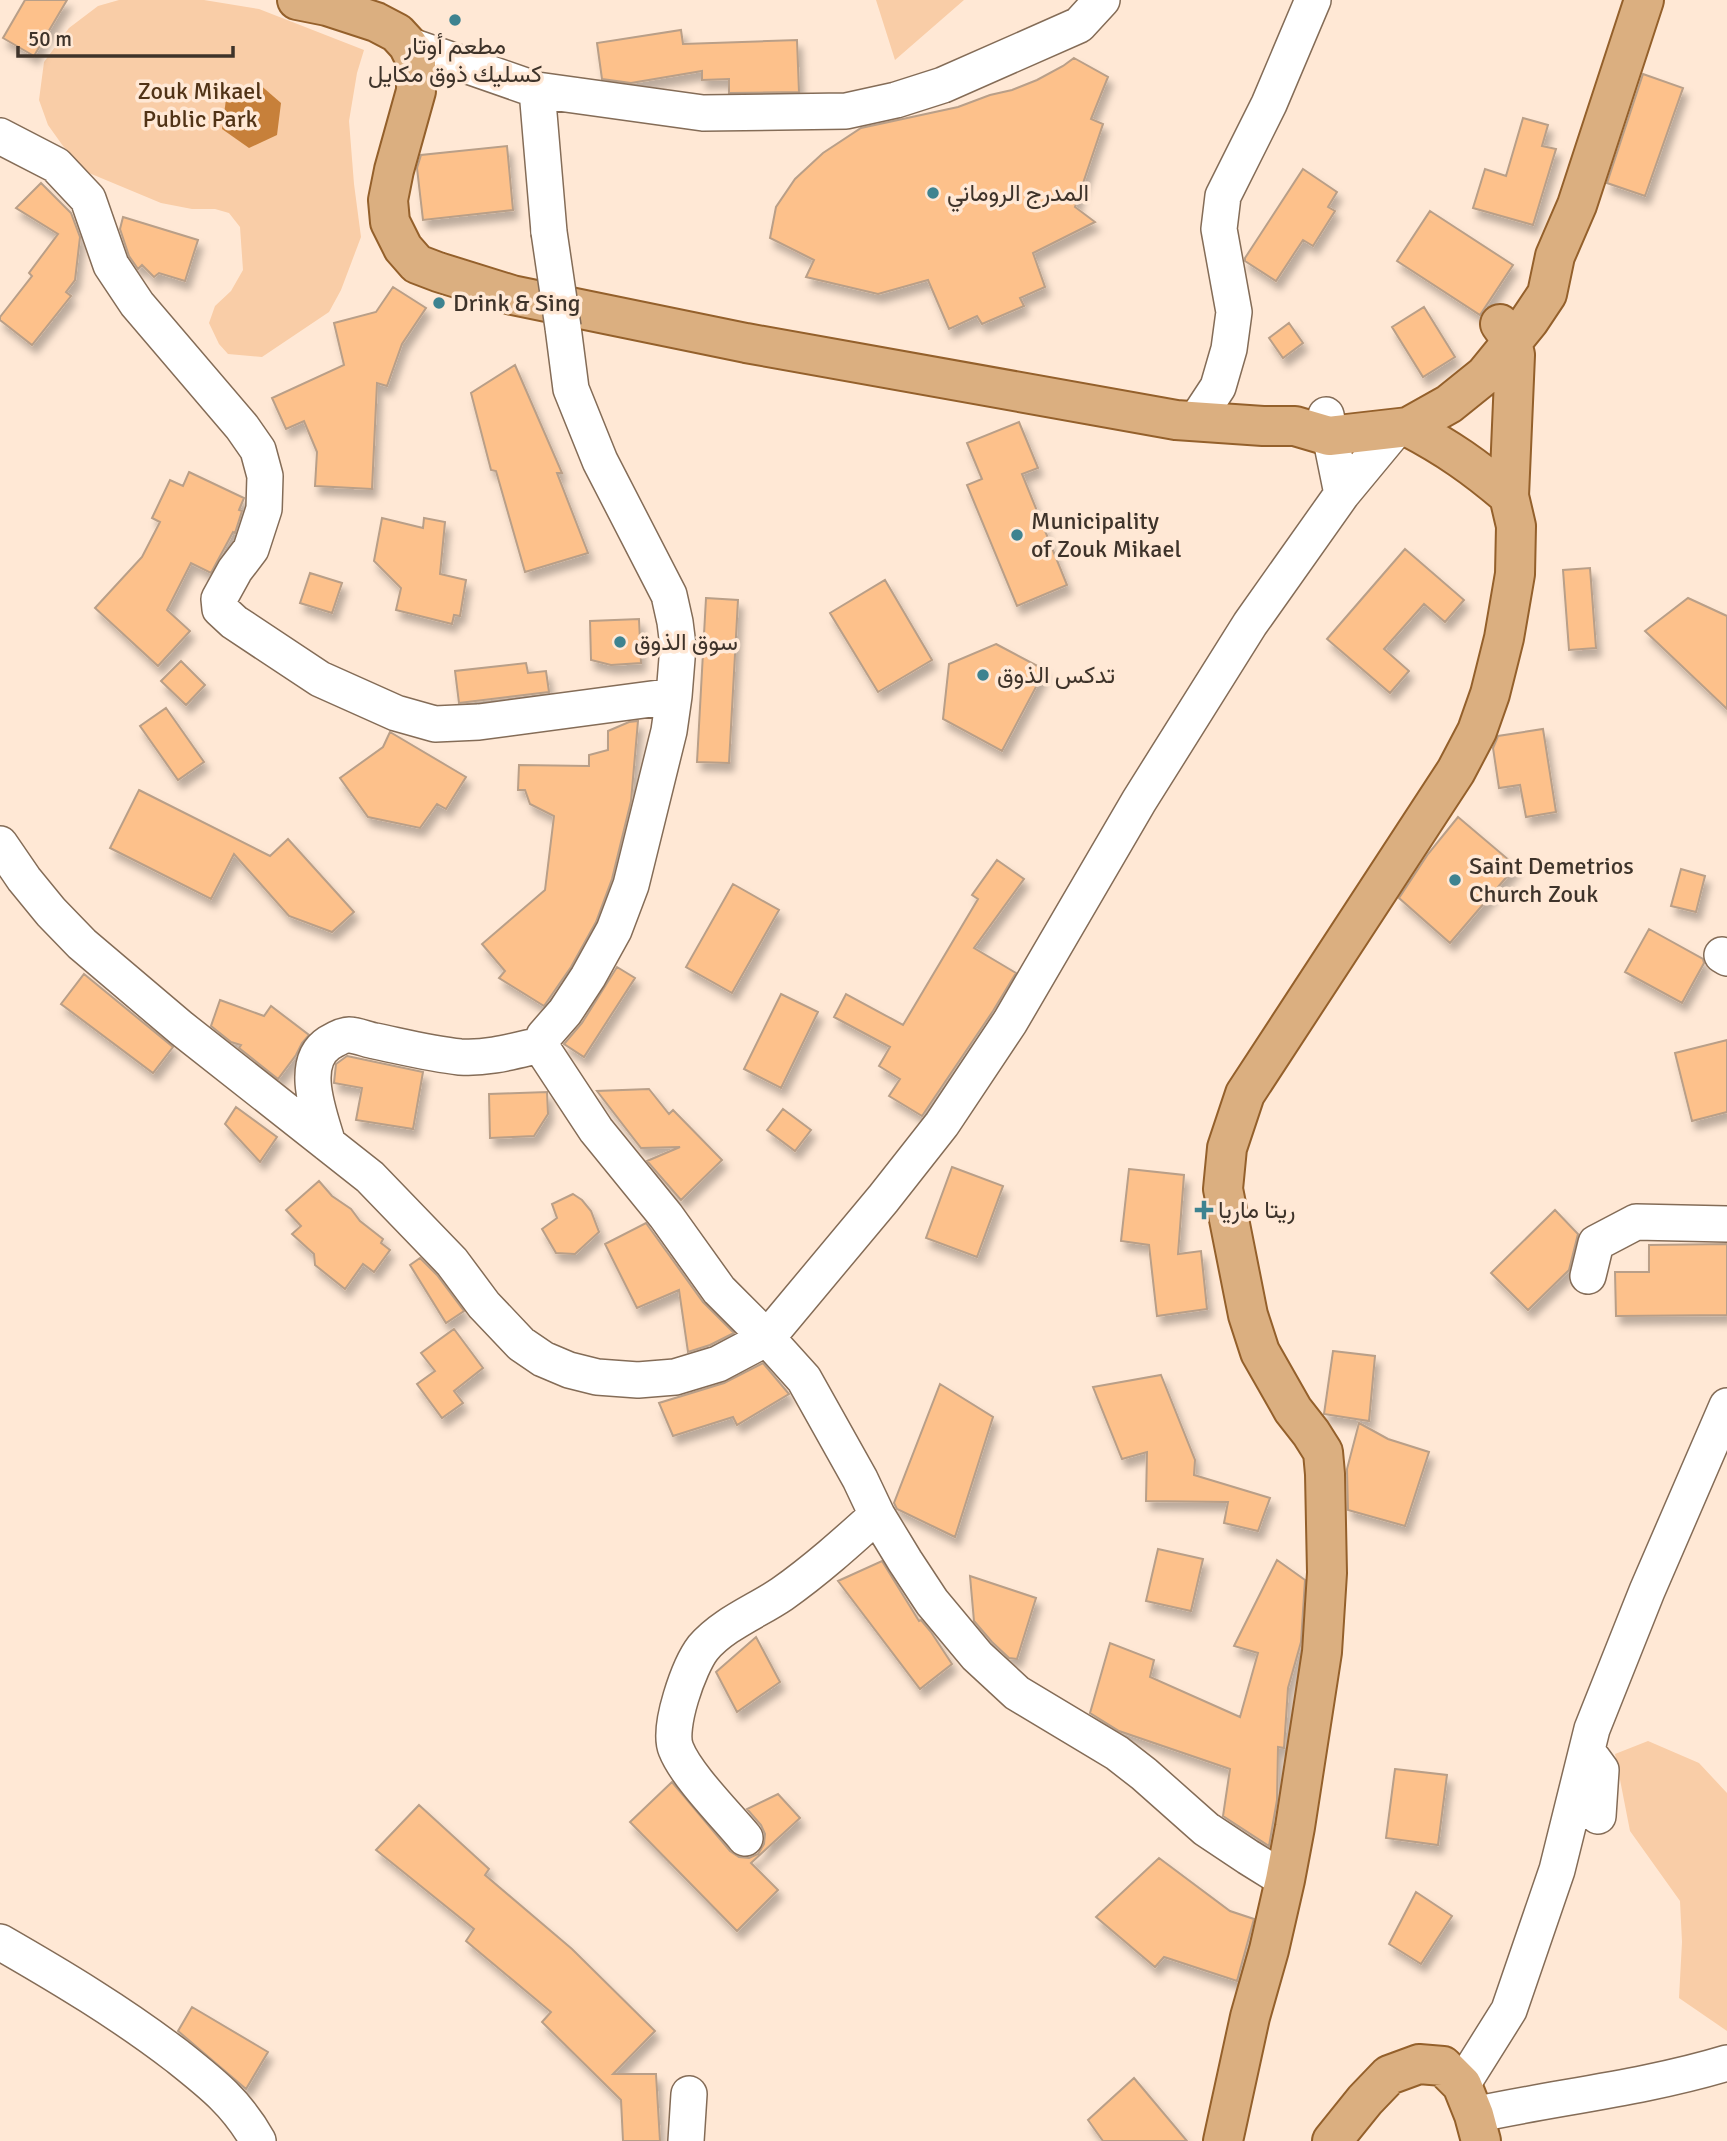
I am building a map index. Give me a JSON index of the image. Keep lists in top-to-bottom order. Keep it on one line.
{"parks":["Zouk Mikael Public Park"],"places":{"other":["مطعم أوتار كسليك ذوق مكايل","المدرج الروماني","Drink & Sing","Municipality of Zouk Mikael","سوق الذوق","تدكس الذوق","Saint Demetrios Church Zouk"],"health":["ريتا ماريا"]},"scale_bar":"50 m"}
